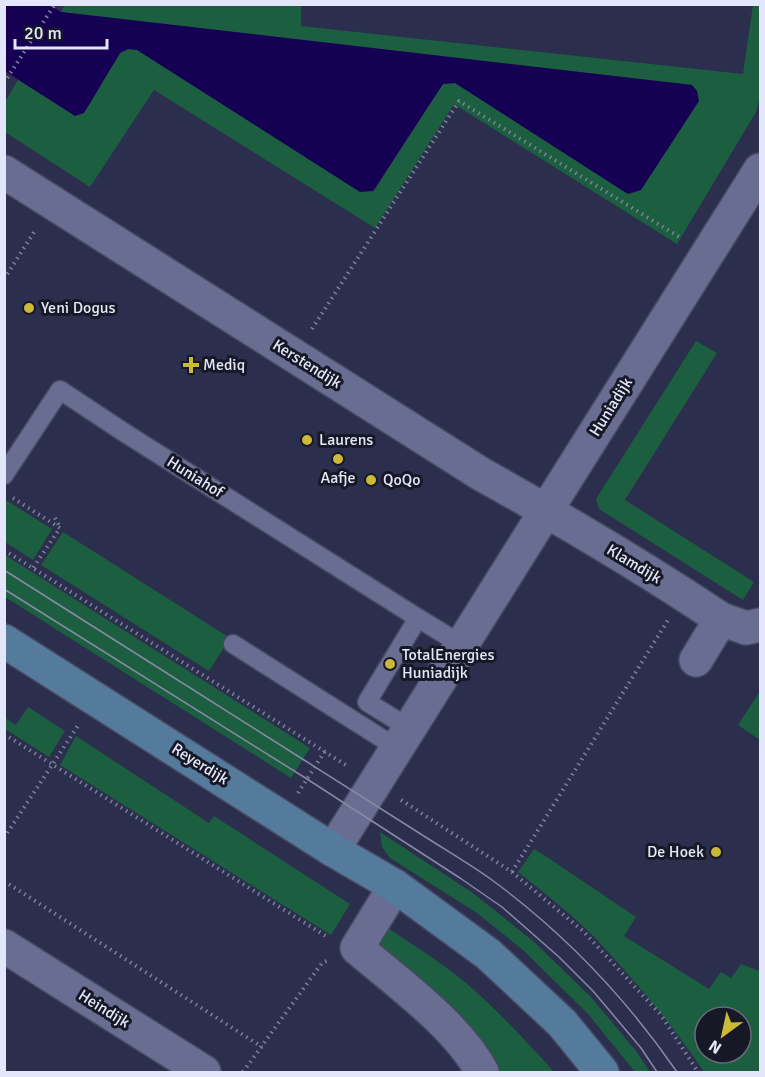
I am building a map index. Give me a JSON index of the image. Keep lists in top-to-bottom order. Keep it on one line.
{"streets":{"street":["Kerstendijk","Huniadijk","Klamdijk","Reyerdijk","Heindijk"],"lane":["Huniahof"]},"crossings":[["Kerstendijk","Huniadijk"],["Kerstendijk","Klamdijk"],["Huniadijk","Klamdijk"],["Huniadijk","Reyerdijk"]],"places":{"other":["Yeni Dogus","Laurens","Aafje","QoQo","TotalEnergies Huniadijk","De Hoek"],"health":["Mediq"]},"scale_bar":"20 m","north":"bottom left"}
